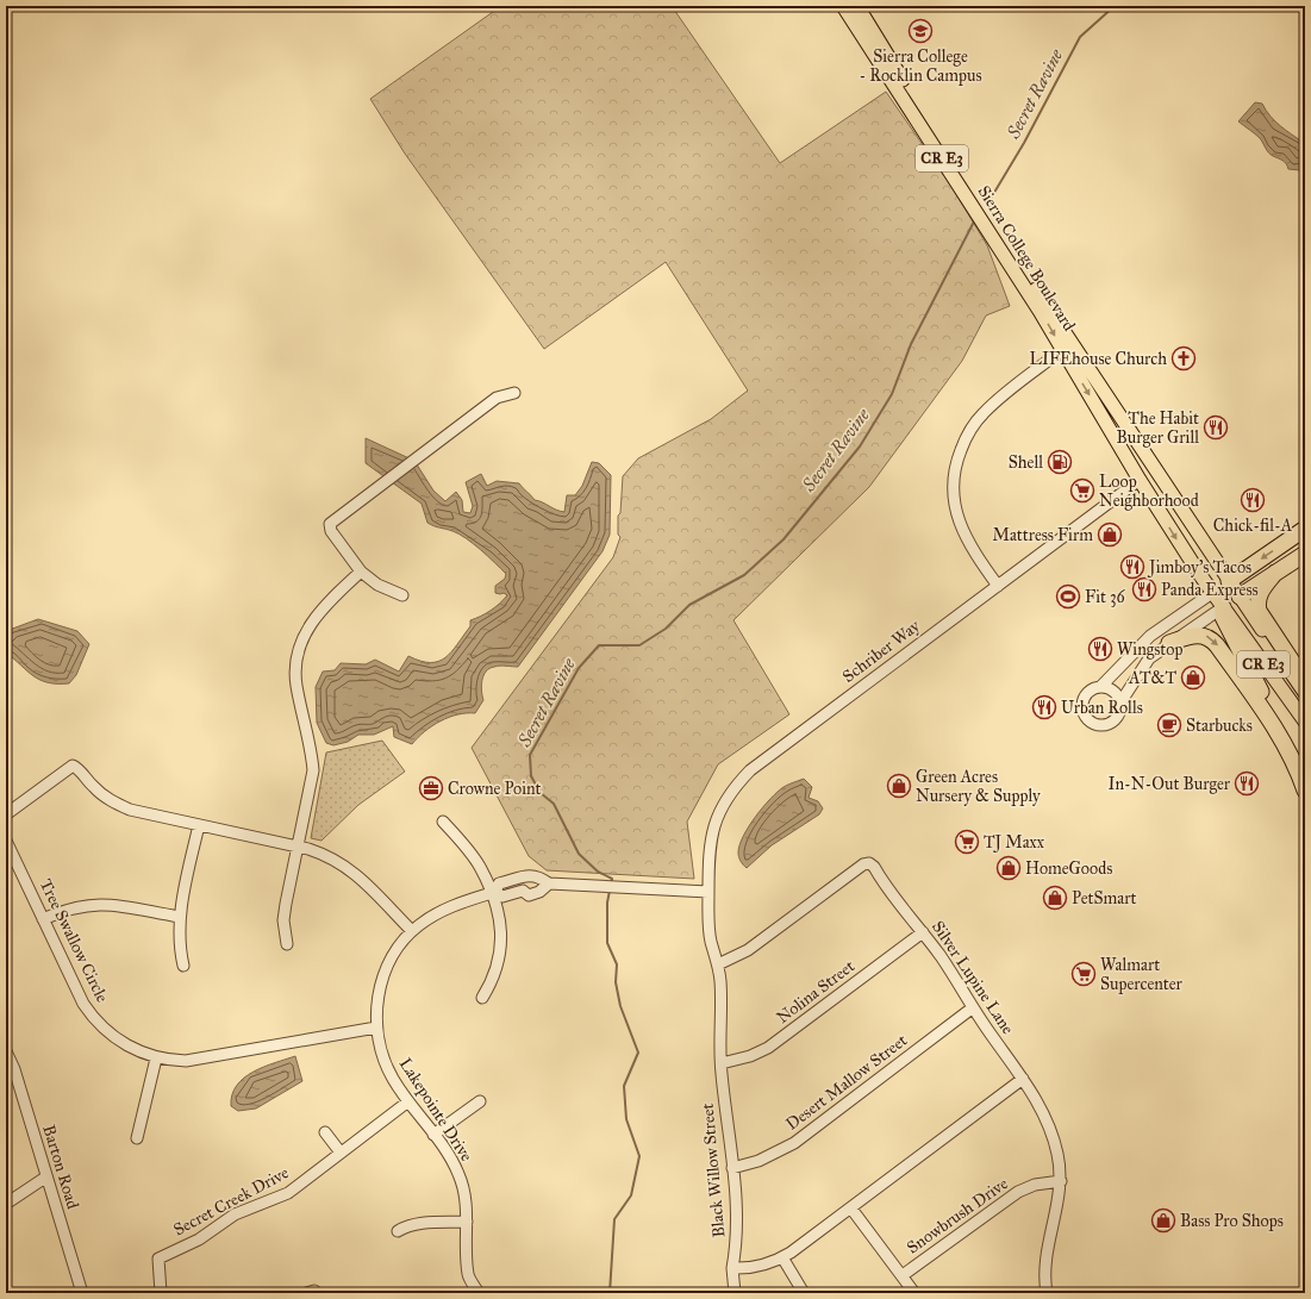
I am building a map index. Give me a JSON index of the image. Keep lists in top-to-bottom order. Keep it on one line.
{"streets":{"main road":["CR E3","Sierra College Boulevard"],"street":["Schriber Way","Tree Swallow Circle","Silver Lupine Lane","Nolina Street","Desert Mallow Street","Lakepointe Drive","Barton Road","Black Willow Street","Secret Creek Drive","Snowbrush Drive"]},"crossings":[["Sierra College Boulevard","Schriber Way"],["Schriber Way","Lakepointe Drive"],["Schriber Way","Black Willow Street"],["Tree Swallow Circle","Lakepointe Drive"],["Silver Lupine Lane","Nolina Street"],["Silver Lupine Lane","Desert Mallow Street"],["Silver Lupine Lane","Black Willow Street"],["Silver Lupine Lane","Snowbrush Drive"],["Nolina Street","Black Willow Street"],["Desert Mallow Street","Black Willow Street"],["Lakepointe Drive","Black Willow Street"],["Lakepointe Drive","Secret Creek Drive"]],"water":["Secret Ravine"],"places":{"school or university":["Sierra College - Rocklin Campus"],"church":["LIFEhouse Church"],"restaurant":["The Habit Burger Grill","Chick-fil-A","Jimboy's Tacos","Panda Express","Wingstop","Urban Rolls","In-N-Out Burger"],"fuel station":["Shell"],"supermarket":["Loop Neighborhood","TJ Maxx","Walmart Supercenter"],"shop":["Mattress Firm","AT&T","Green Acres Nursery & Supply","HomeGoods","PetSmart","Bass Pro Shops"],"sports":["Fit 36"],"cafe":["Starbucks"],"office":["Crowne Point"]}}
